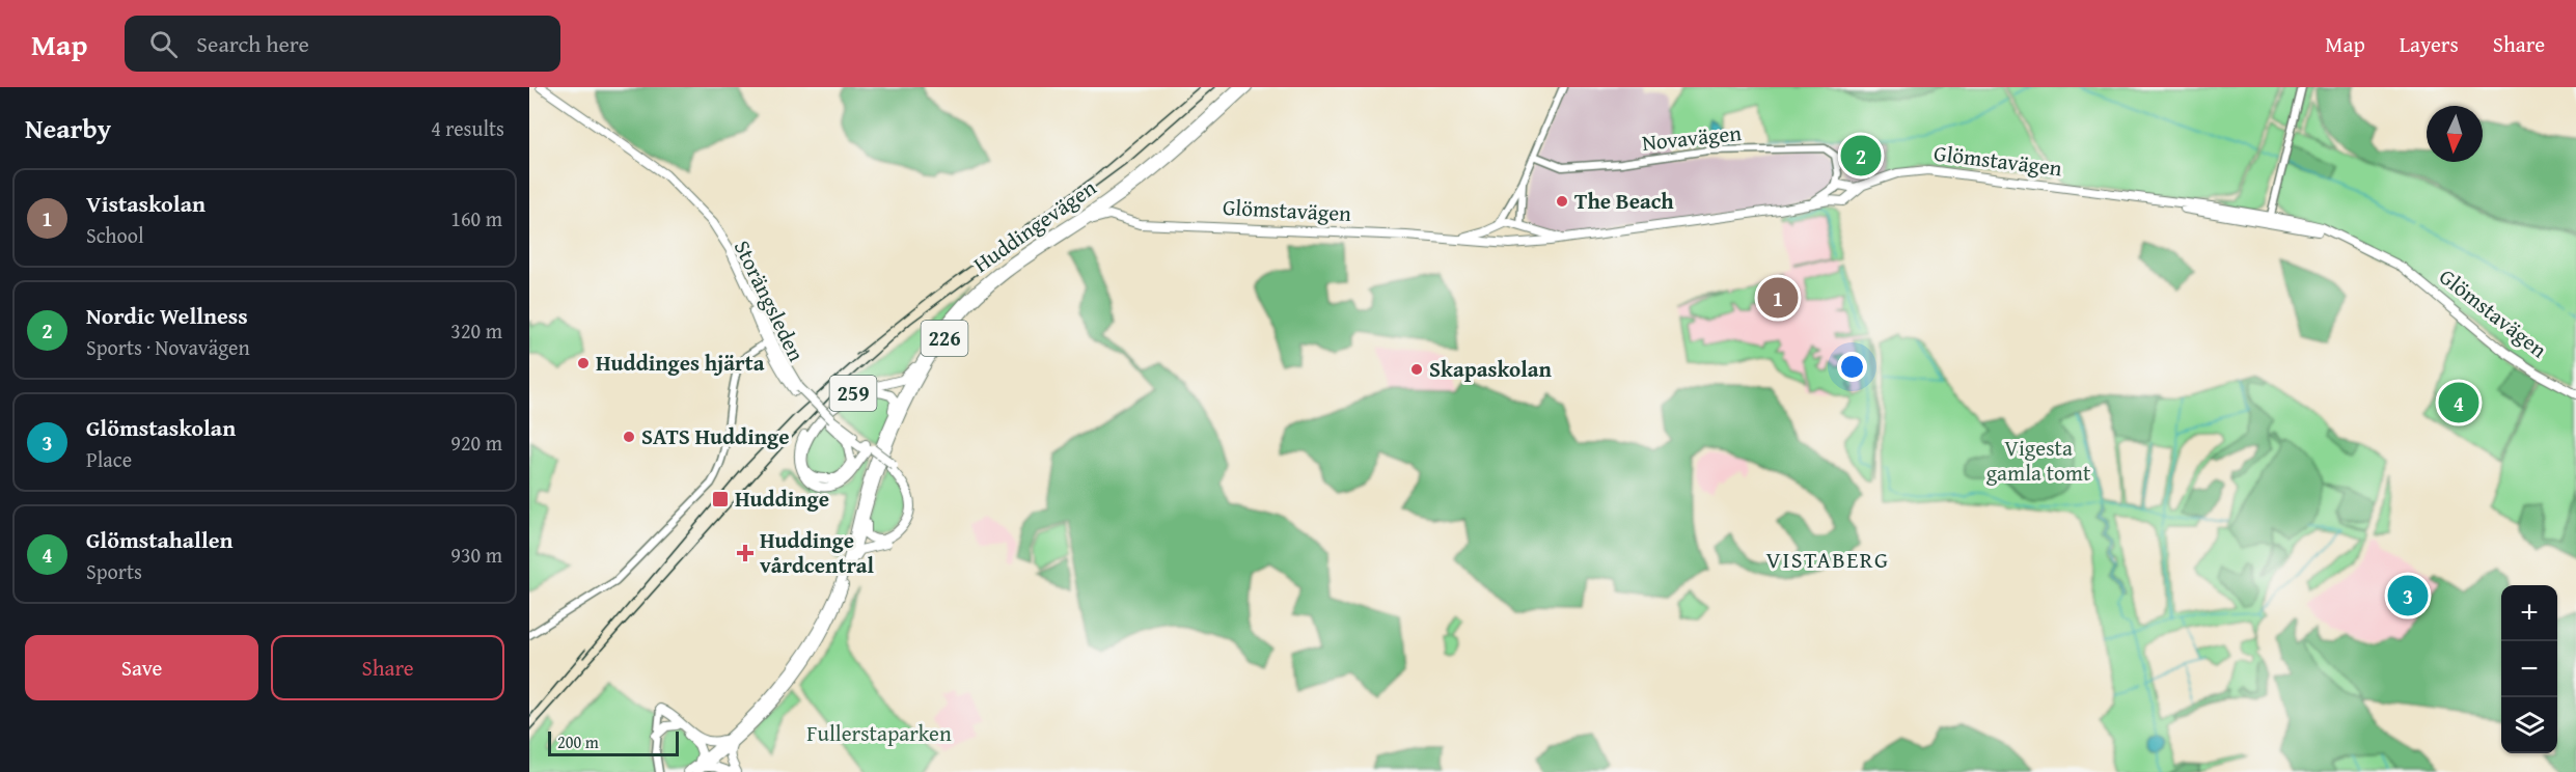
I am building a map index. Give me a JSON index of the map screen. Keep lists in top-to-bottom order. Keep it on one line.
{"streets":{"main road":["Glömstavägen","Huddingevägen","Storängsleden","226","259"],"street":["Novavägen"]},"crossings":[["Novavägen","Glömstavägen"],["Glömstavägen","Huddingevägen"],["Huddingevägen","259"],["Storängsleden","259"]],"districts":["VISTABERG"],"parks":["Vigesta gamla tomt","Fullerstaparken"],"places":{"other":["The Beach","Huddinges hjärta","Skapaskolan","SATS Huddinge"],"transit":["Huddinge"],"health":["Huddinge vårdcentral"]},"scale_bar":"200 m","north":"bottom","page":{"header":"Map","search":"Search here","nav":["Map","Layers","Share"],"heading":["Nearby","4 results"],"pins":["2","1","4","3"],"list":[{"mark":"1","name":"Vistaskolan","note":"School","value":"160 m"},{"mark":"2","name":"Nordic Wellness","note":"Sports · Novavägen","value":"320 m"},{"mark":"3","name":"Glömstaskolan","note":"Place","value":"920 m"},{"mark":"4","name":"Glömstahallen","note":"Sports","value":"930 m"}],"map_buttons":["+","−"],"buttons":["Save","Share"],"scale":"200 m"}}
